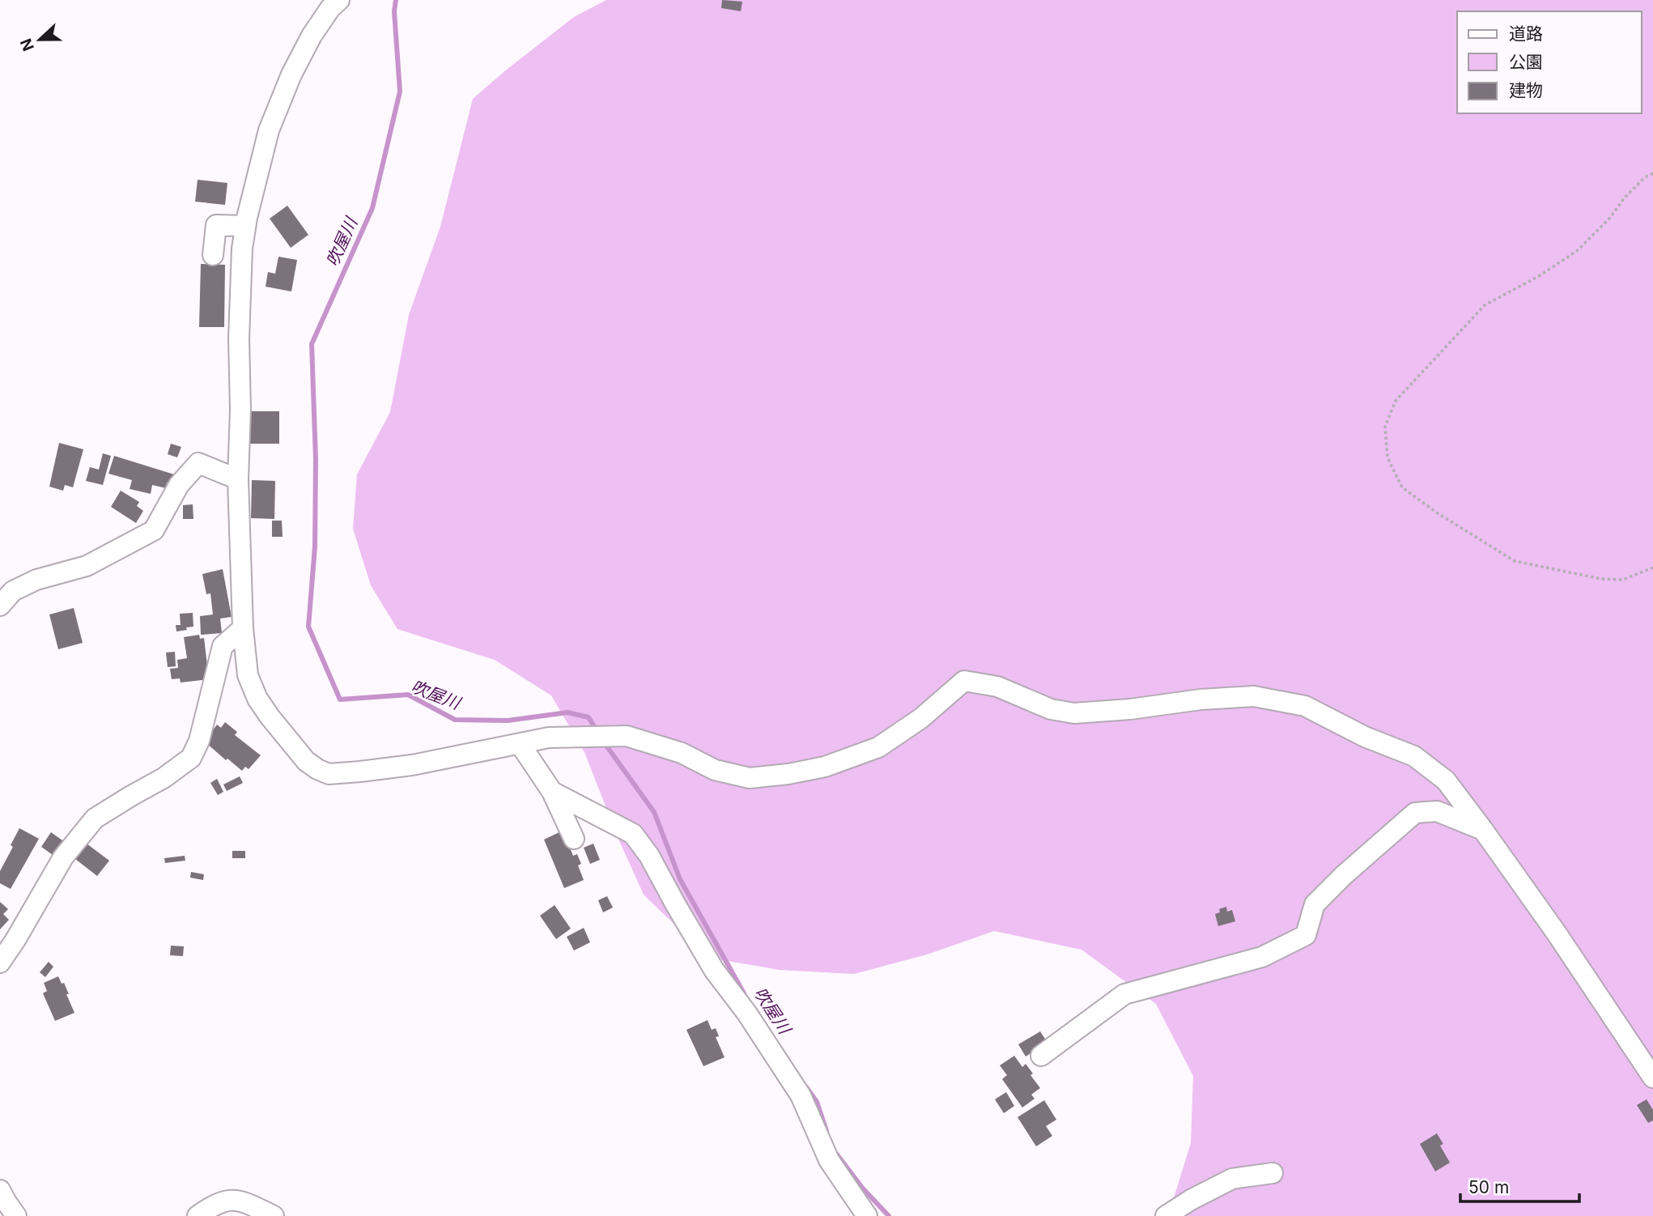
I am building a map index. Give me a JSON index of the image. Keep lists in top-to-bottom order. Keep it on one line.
{"water":["吹屋川"],"legend":["道路","公園","建物"],"scale_bar":"50 m","north":"left"}
